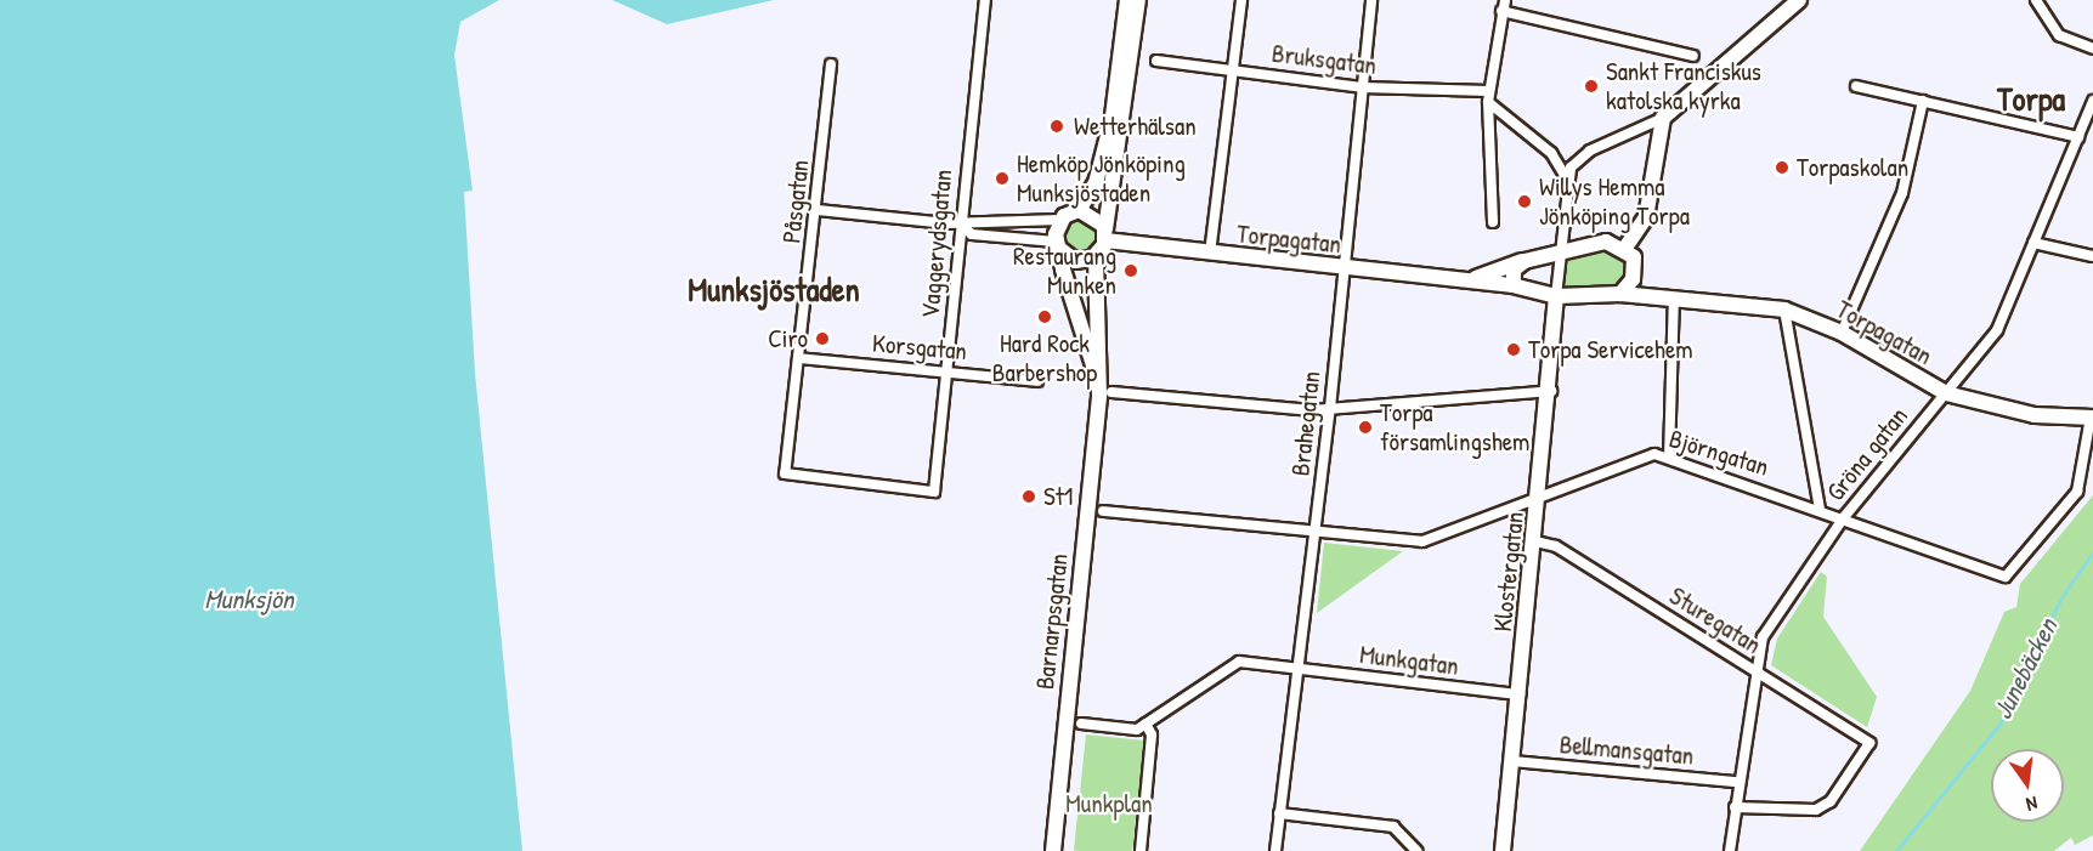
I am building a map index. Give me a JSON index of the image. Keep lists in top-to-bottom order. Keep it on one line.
{"streets":{"street":["Bruksgatan","Påsgatan","Torpagatan","Vaggerydsgatan","Korsgatan","Brahegatan","Björngatan","Gröna gatan","Klostergatan","Sturegatan","Barnarpsgatan","Munkgatan","Bellmansgatan"]},"crossings":[["Bruksgatan","Brahegatan"],["Påsgatan","Vaggerydsgatan"],["Påsgatan","Korsgatan"],["Torpagatan","Brahegatan"],["Torpagatan","Björngatan"],["Torpagatan","Gröna gatan"],["Torpagatan","Klostergatan"],["Torpagatan","Barnarpsgatan"],["Vaggerydsgatan","Korsgatan"],["Brahegatan","Björngatan"],["Brahegatan","Munkgatan"],["Björngatan","Gröna gatan"],["Björngatan","Klostergatan"],["Gröna gatan","Sturegatan"],["Gröna gatan","Bellmansgatan"],["Klostergatan","Sturegatan"],["Klostergatan","Munkgatan"],["Klostergatan","Bellmansgatan"]],"districts":["Torpa","Munksjöstaden"],"water":["Munksjön","Junebäcken"],"parks":["Munkplan"],"places":["Sankt Franciskus katolska kyrka","Wetterhälsan","Torpaskolan","Hemköp Jönköping Munksjöstaden","Willys Hemma Jönköping Torpa","Restaurang Munken","Hard Rock Barbershop","Ciro","Torpa Servicehem","Torpa församlingshem","St1"],"north":"bottom"}
